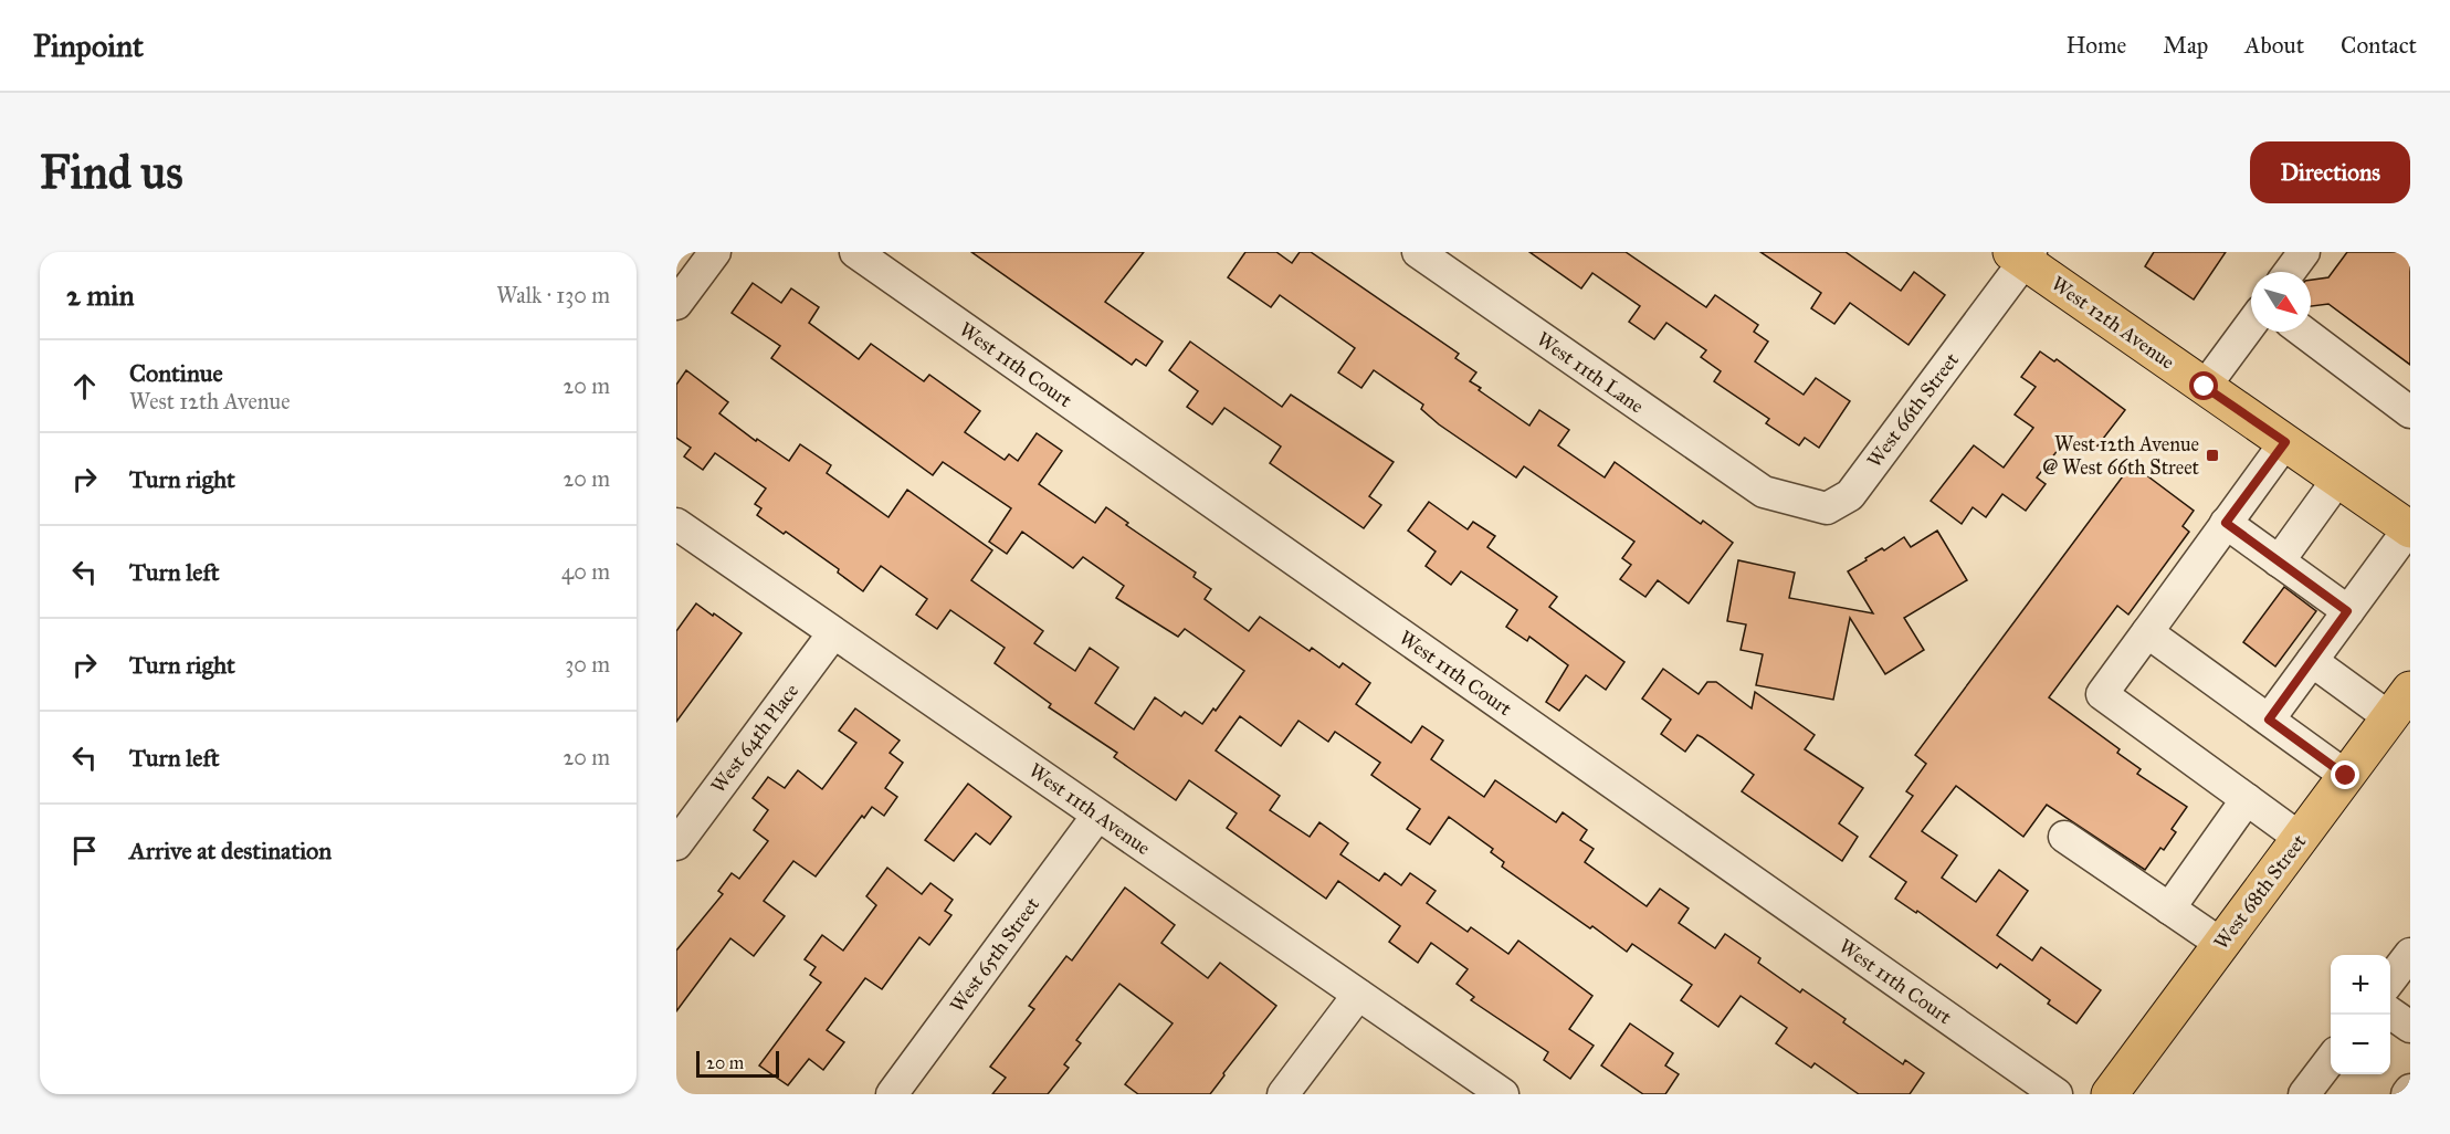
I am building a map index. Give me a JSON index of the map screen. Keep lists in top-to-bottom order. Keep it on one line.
{"streets":{"main road":["West 12th Avenue","West 68th Street"],"street":["West 11th Court","West 11th Lane","West 66th Street","West 64th Place","West 11th Avenue","West 65th Street"]},"crossings":[["West 12th Avenue","West 66th Street"],["West 11th Lane","West 66th Street"],["West 64th Place","West 11th Avenue"],["West 11th Avenue","West 65th Street"]],"places":{"transit":["West 12th Avenue @ West 66th Street"]},"scale_bar":"20 m","north":"bottom right","page":{"header":"Pinpoint","nav":["Home","Map","About","Contact"],"buttons":"Directions","title":"Find us","heading":["2 min","Walk · 130 m"],"list":[["Continue","West 12th Avenue","20 m"],["Turn right","20 m"],["Turn left","40 m"],["Turn right","30 m"],["Turn left","20 m"],"Arrive at destination"],"map_buttons":["+","−"],"scale":"20 m"}}
